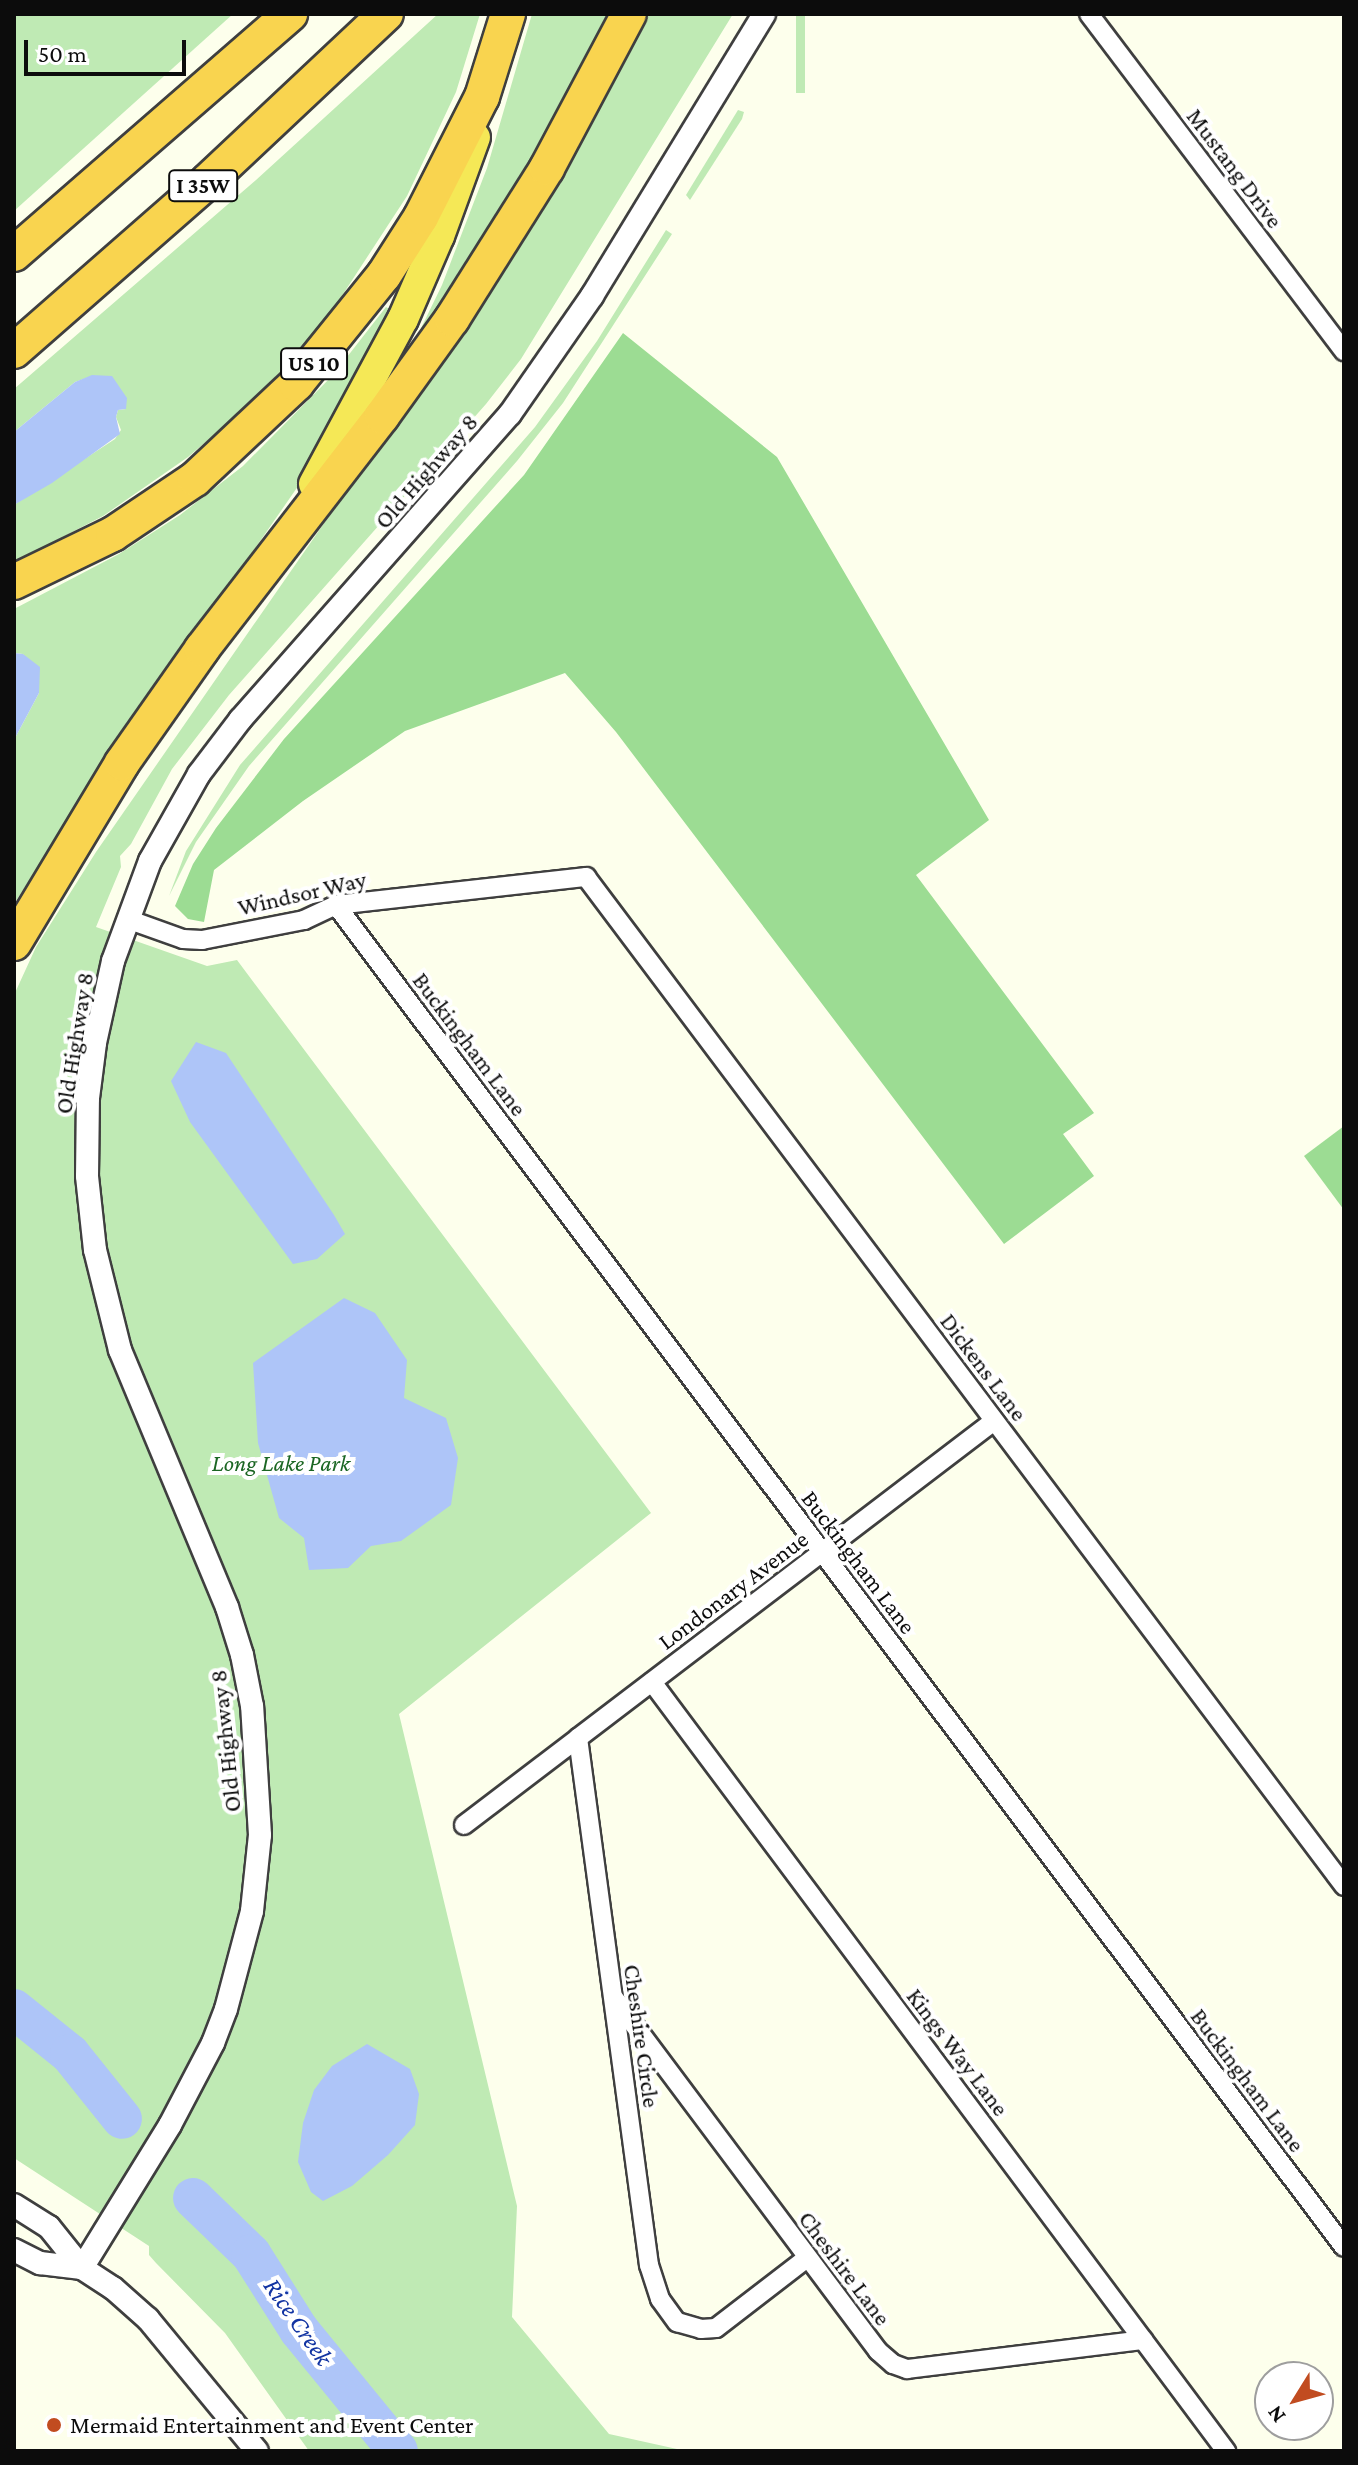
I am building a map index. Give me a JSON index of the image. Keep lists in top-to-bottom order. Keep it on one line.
{"streets":{"highway":["I 35W","US 10"],"street":["Mustang Drive","Old Highway 8","Windsor Way","Buckingham Lane","Dickens Lane","Londonary Avenue","Cheshire Circle","Kings Way Lane","Cheshire Lane"]},"crossings":[["Old Highway 8","Windsor Way"],["Windsor Way","Buckingham Lane"],["Windsor Way","Dickens Lane"],["Buckingham Lane","Londonary Avenue"],["Dickens Lane","Londonary Avenue"],["Londonary Avenue","Cheshire Circle"],["Londonary Avenue","Kings Way Lane"],["Cheshire Circle","Cheshire Lane"],["Kings Way Lane","Cheshire Lane"]],"water":["Rice Creek"],"parks":["Long Lake Park"],"places":["Mermaid Entertainment and Event Center"],"scale_bar":"50 m","north":"bottom left"}
